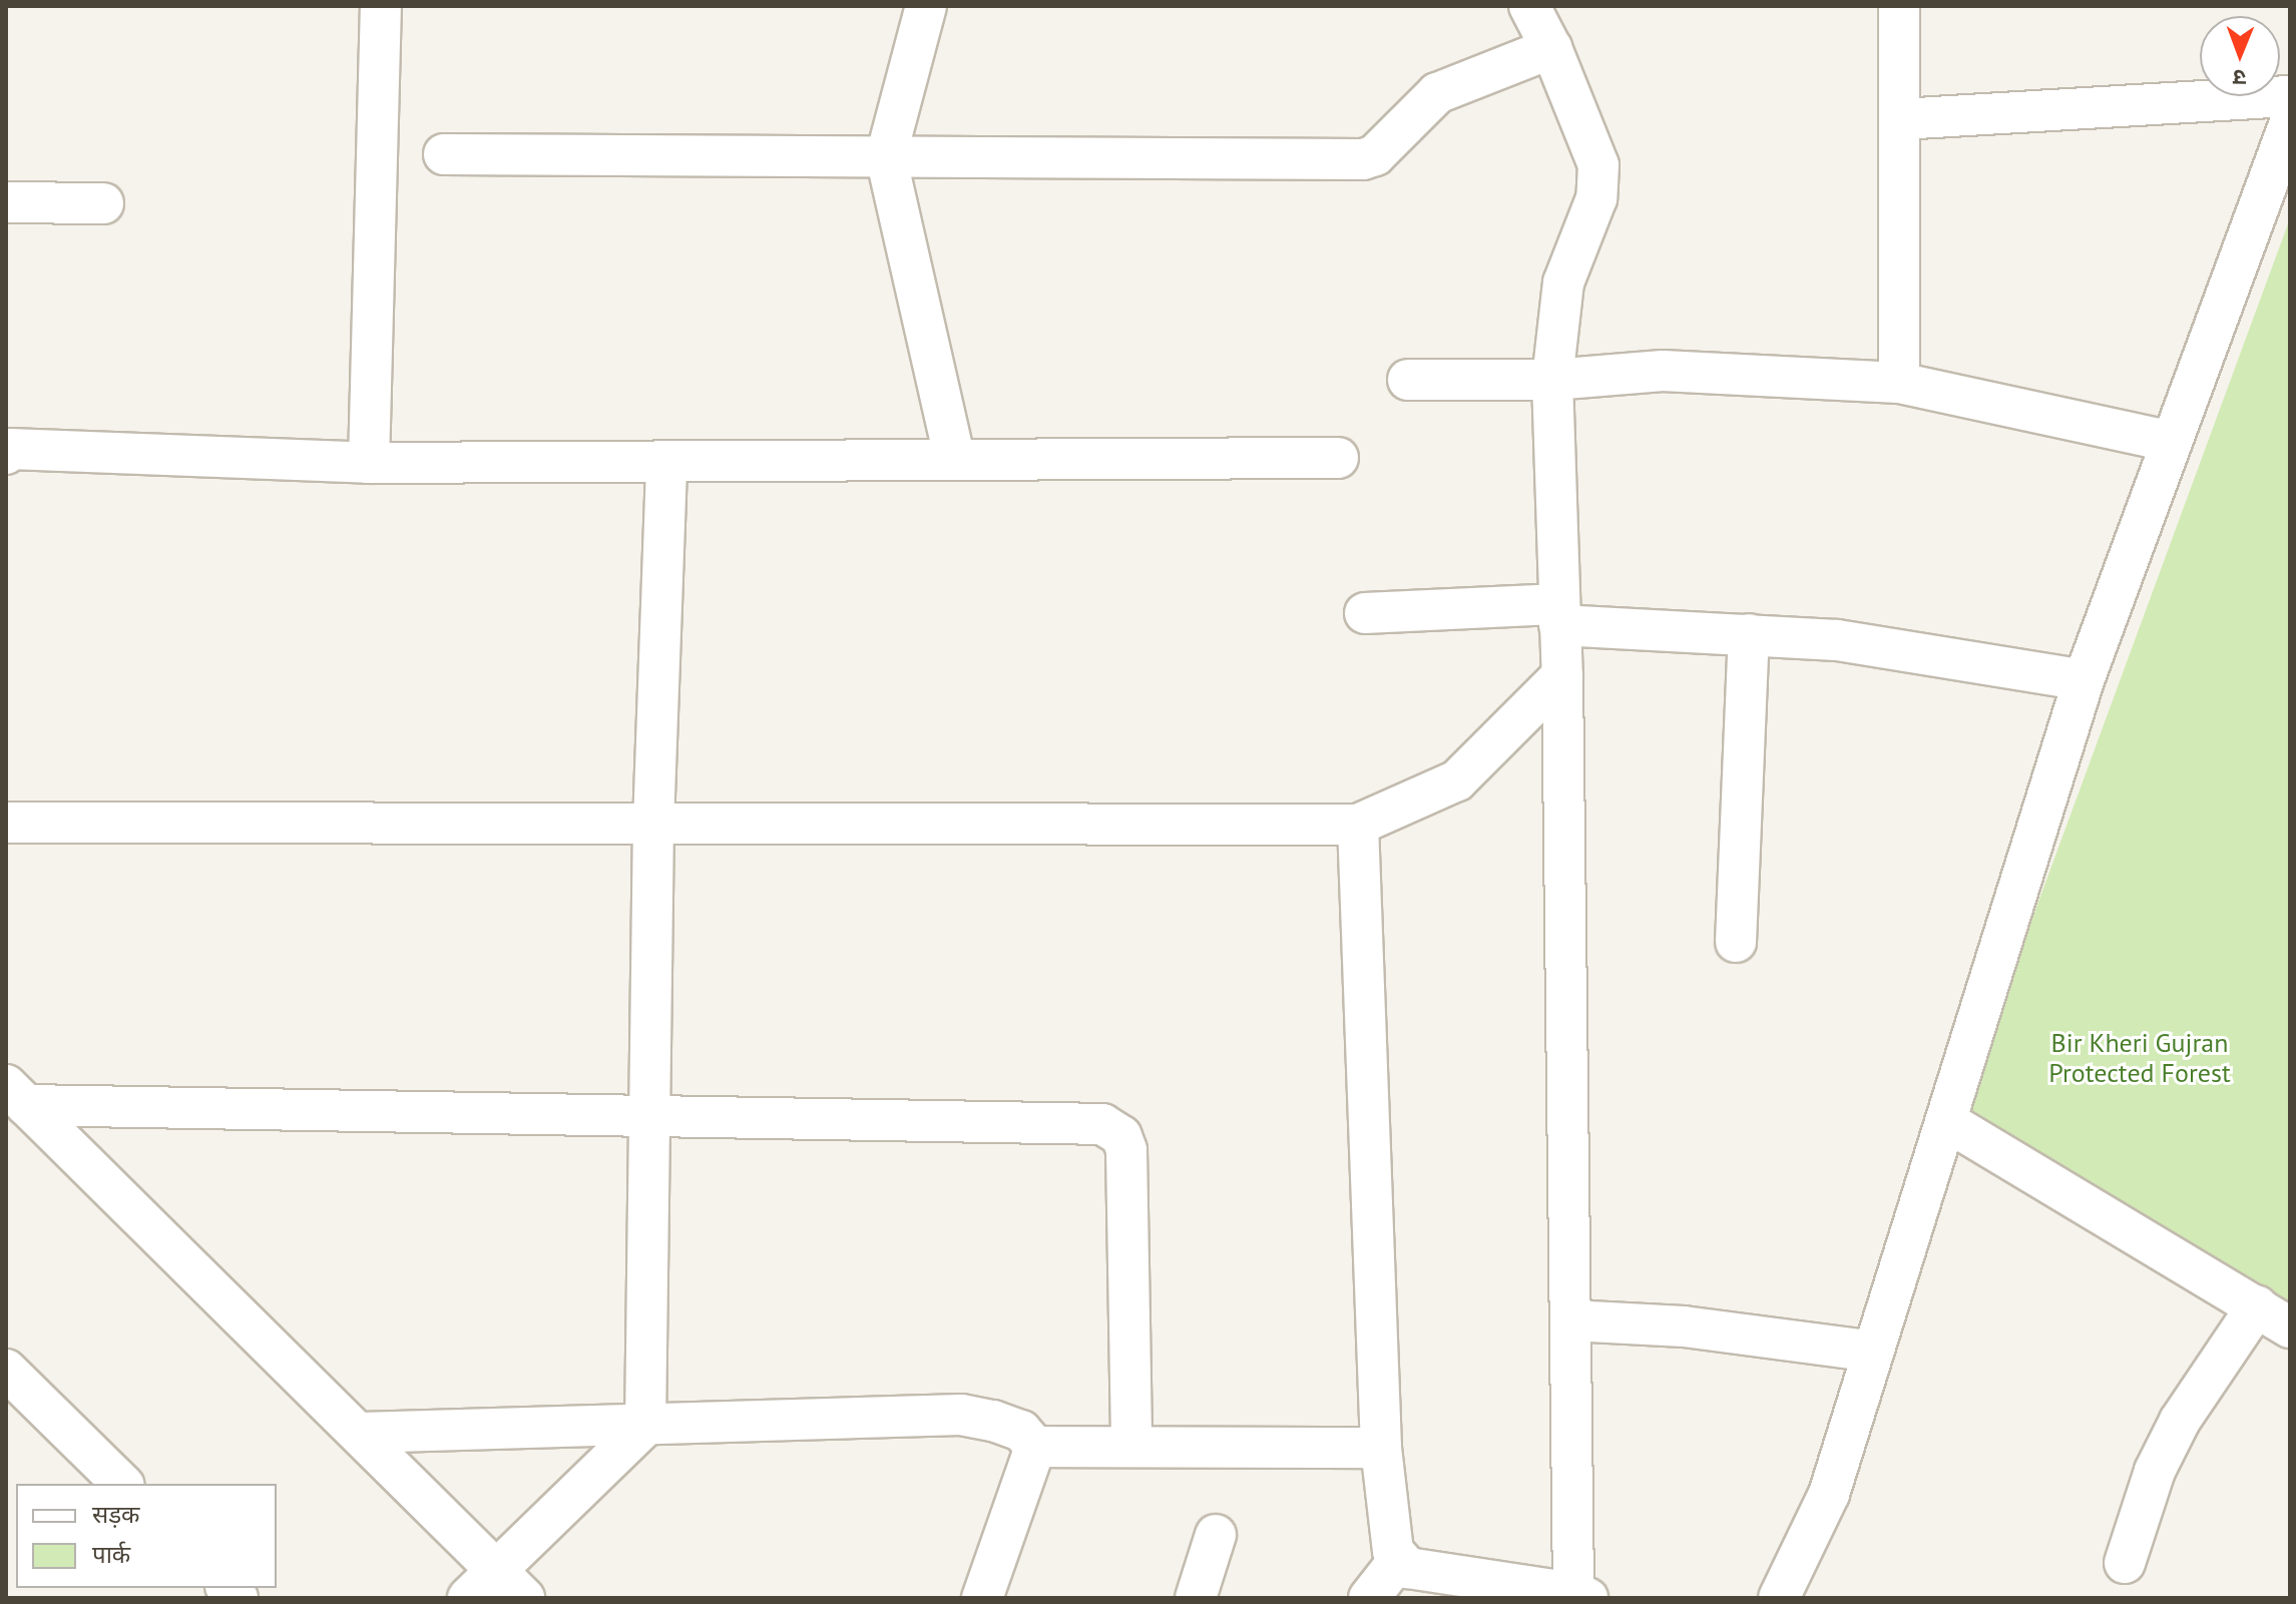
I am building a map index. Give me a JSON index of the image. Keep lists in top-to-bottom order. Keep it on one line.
{"parks":["Bir Kheri Gujran Protected Forest"],"legend":["सड़क","पार्क"],"north":"bottom"}
